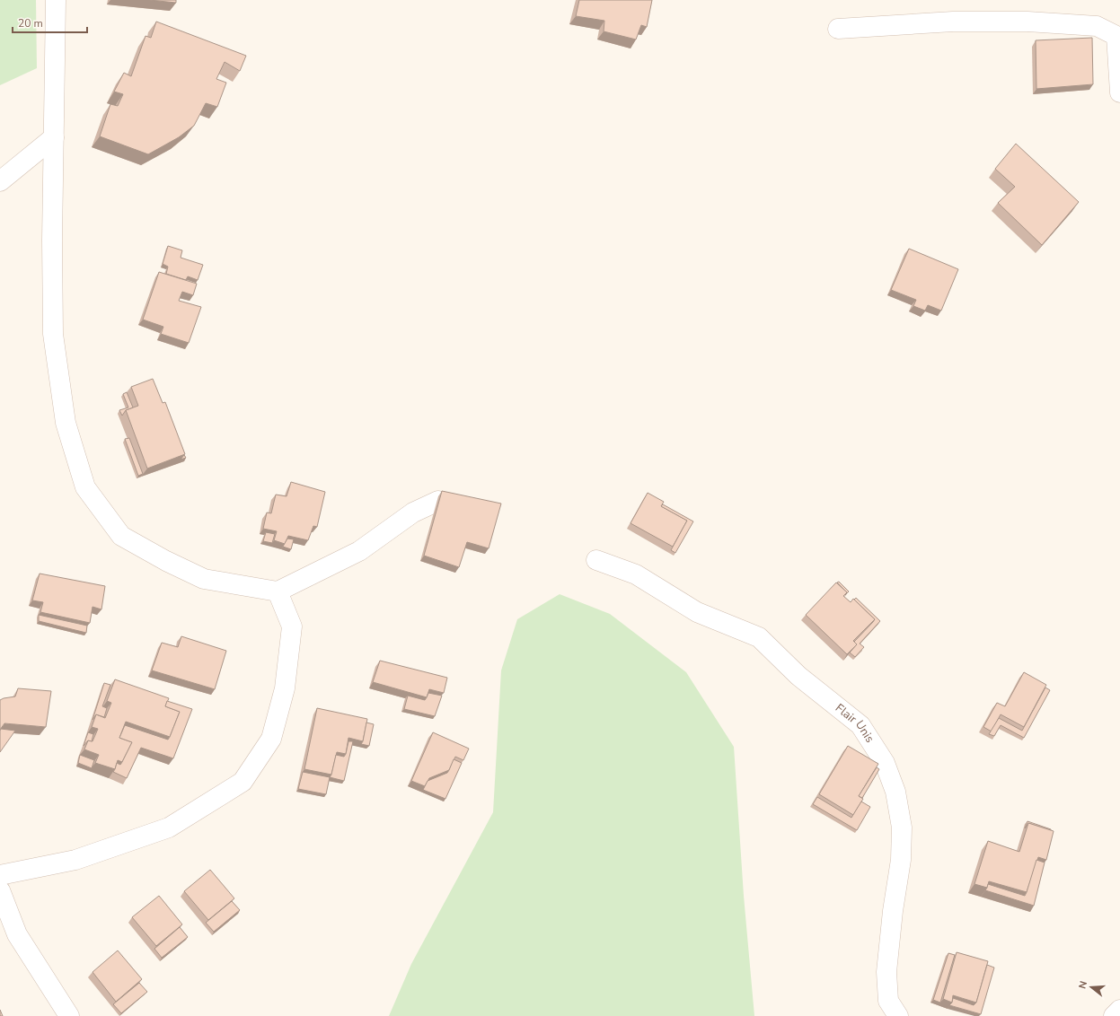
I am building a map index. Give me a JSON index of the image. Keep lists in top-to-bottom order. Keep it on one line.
{"streets":{"street":["Flair Unis"]},"scale_bar":"20 m","north":"left"}
